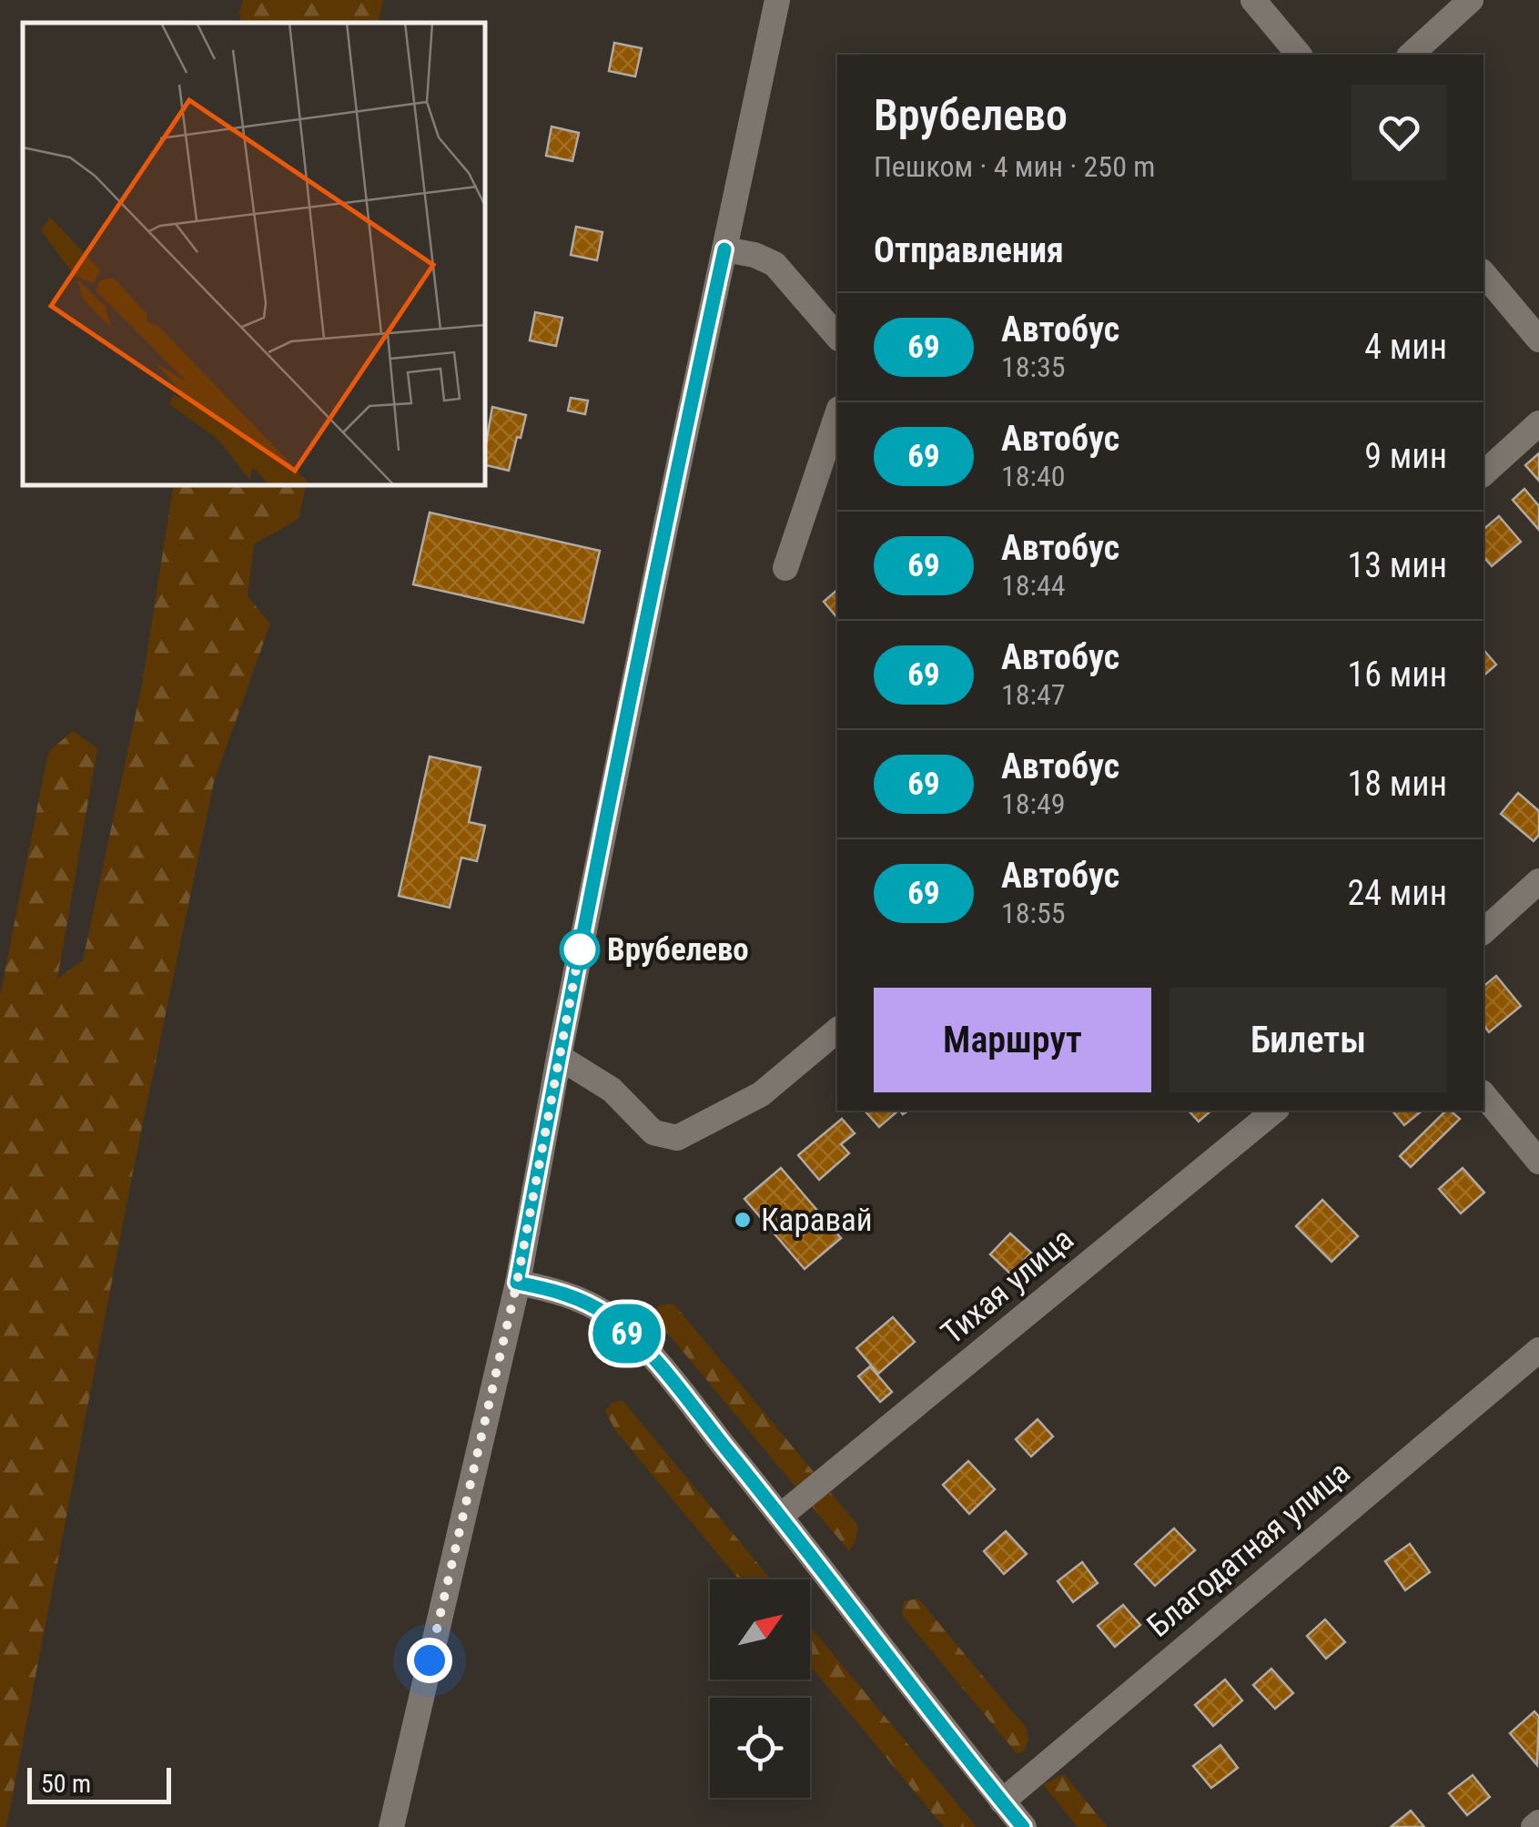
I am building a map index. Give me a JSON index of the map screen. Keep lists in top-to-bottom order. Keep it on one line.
{"streets":{"street":["Тихая улица","Благодатная улица"]},"places":["Врубелево","Каравай"],"lines":["bus line 69"],"scale_bar":"50 m","north":"top right","page":{"on_map":"69","heading":[["Врубелево","Пешком · 4 мин · 250 m"],"Отправления"],"list":[{"mark":"69","name":"Автобус","note":"18:35","value":"4 мин"},{"mark":"69","name":"Автобус","note":"18:40","value":"9 мин"},{"mark":"69","name":"Автобус","note":"18:44","value":"13 мин"},{"mark":"69","name":"Автобус","note":"18:47","value":"16 мин"},{"mark":"69","name":"Автобус","note":"18:49","value":"18 мин"},{"mark":"69","name":"Автобус","note":"18:55","value":"24 мин"}],"buttons":["Маршрут","Билеты"],"scale":"50 m"}}
